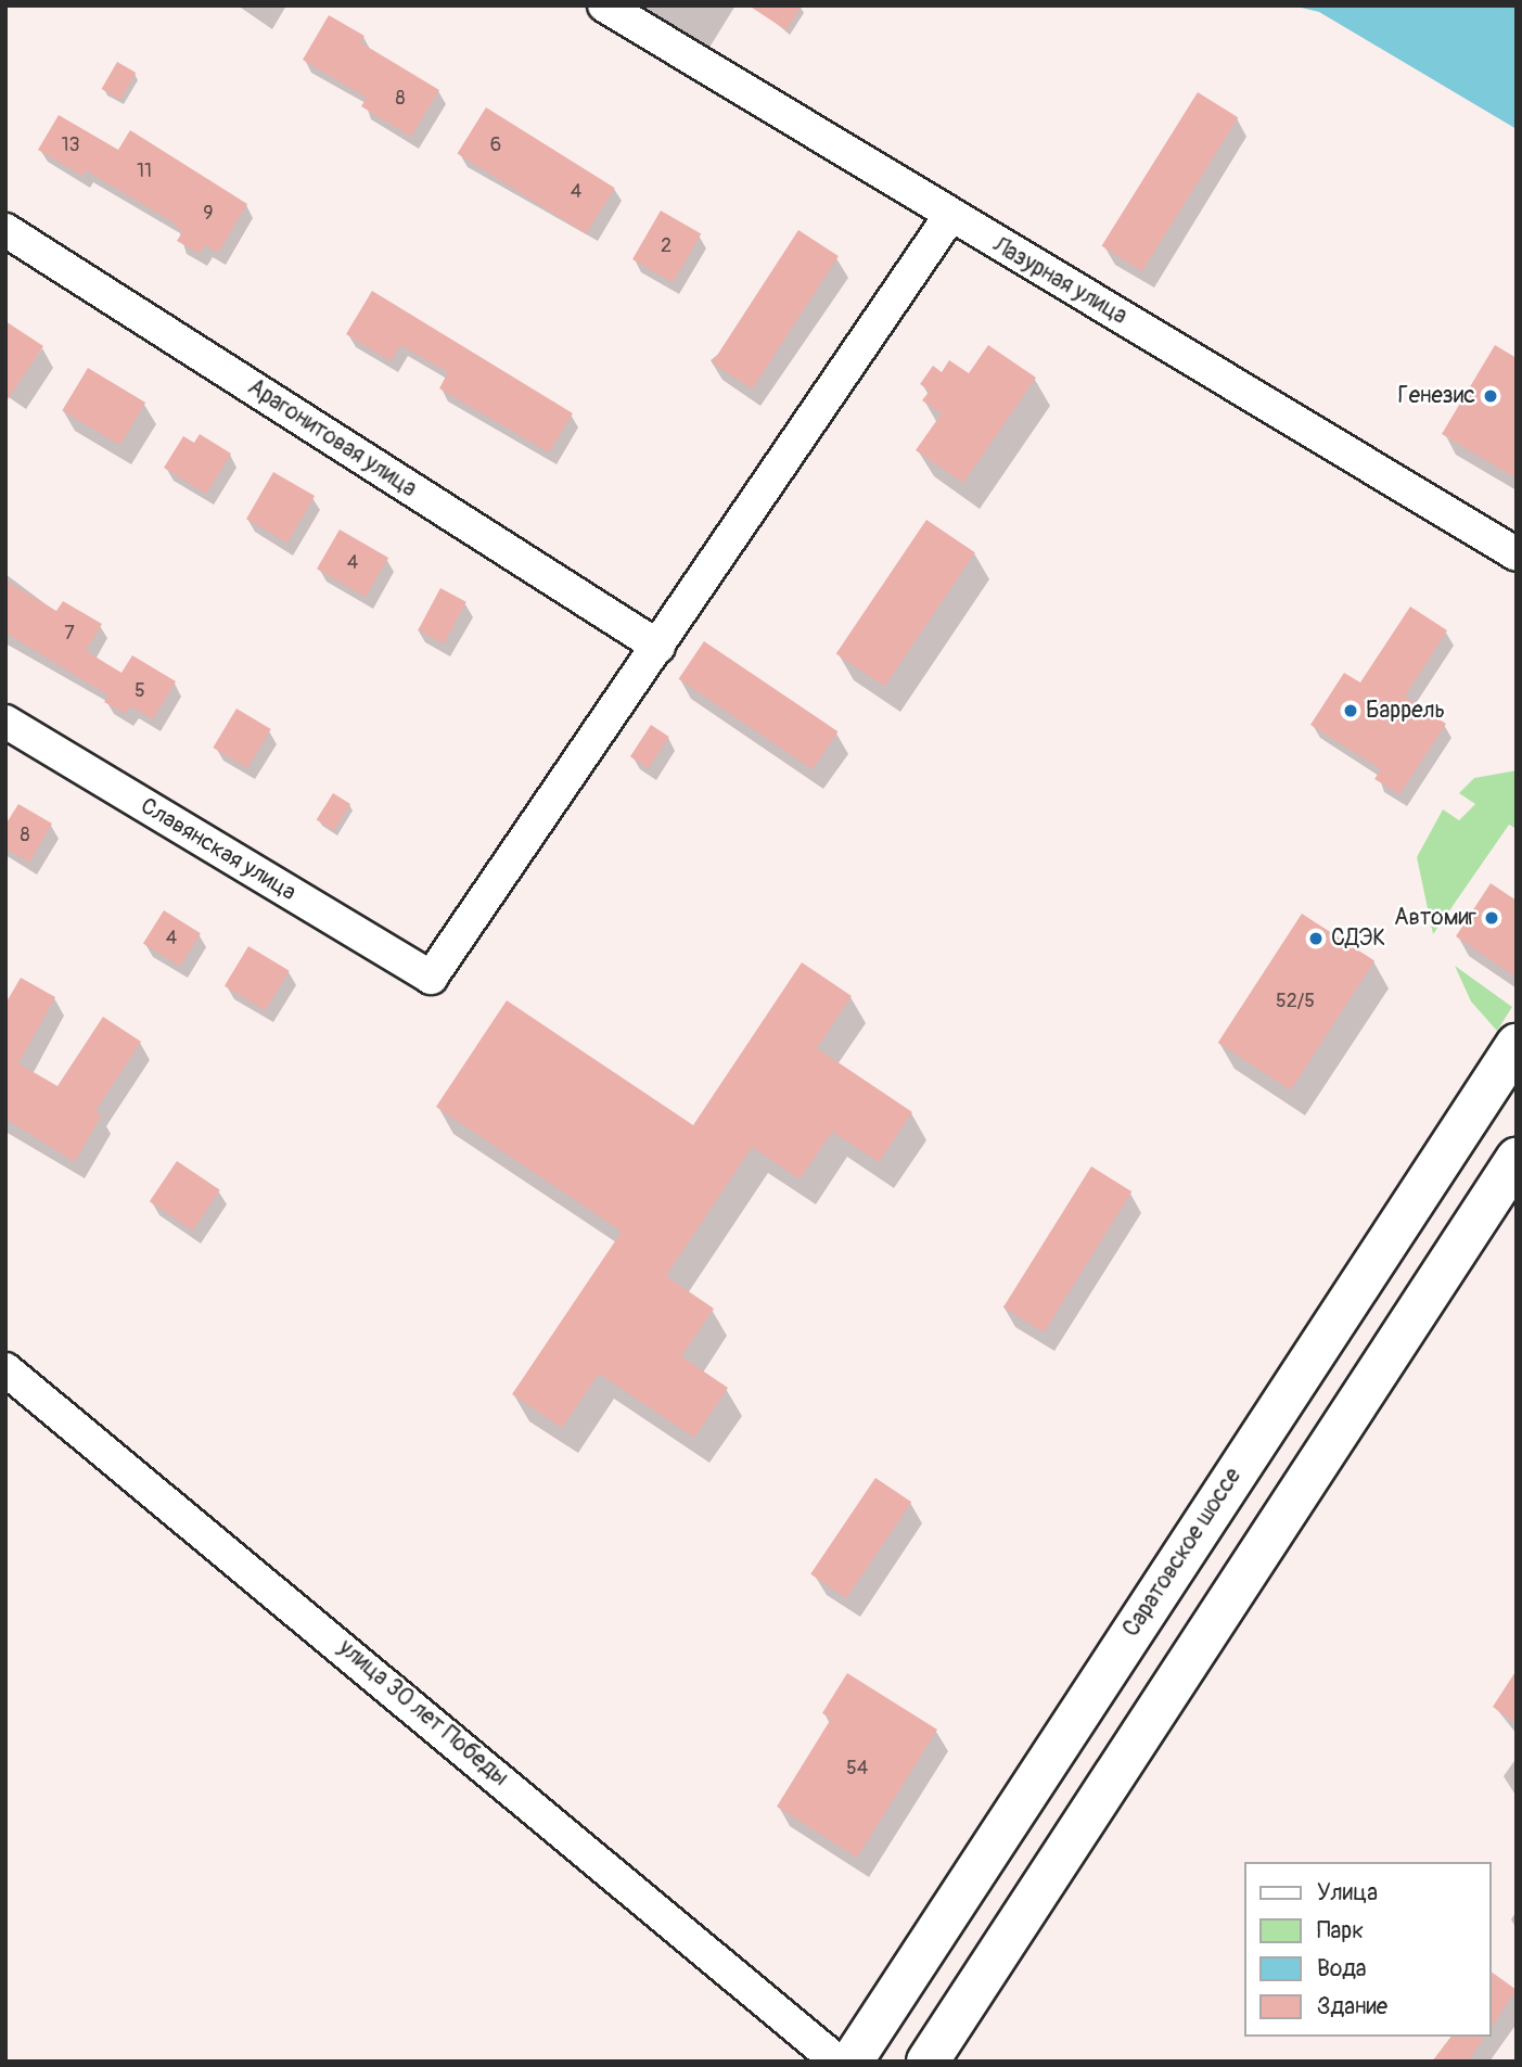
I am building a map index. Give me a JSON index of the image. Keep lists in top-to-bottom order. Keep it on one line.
{"streets":{"main road":["Саратовское шоссе"],"street":["Лазурная улица","Арагонитовая улица","Славянская улица","улица 30 лет Победы"]},"crossings":[["Арагонитовая улица","Славянская улица"]],"places":["Генезис","Баррель","Автомиг","СДЭК"],"house_numbers":["8","13","6","11","4","9","2","4","7","5","8","4","52/5","54"],"legend":["Улица","Парк","Вода","Здание"]}
